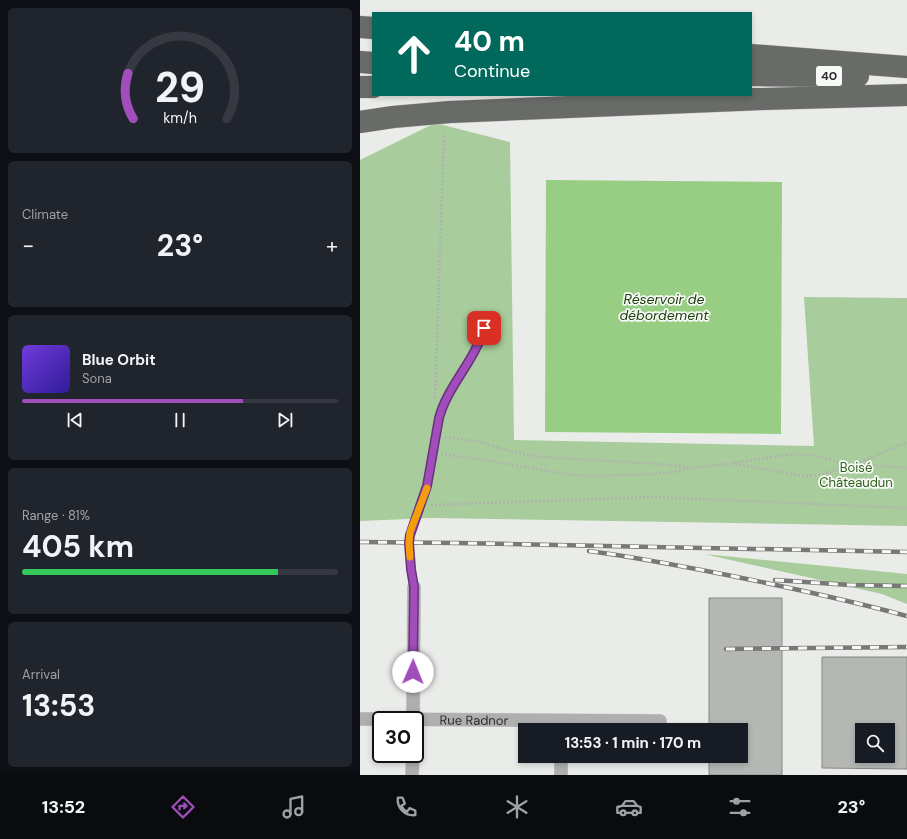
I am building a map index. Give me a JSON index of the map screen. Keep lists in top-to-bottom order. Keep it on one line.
{"streets":{"highway":["40"],"street":["Rue Radnor"]},"water":["Réservoir de débordement"],"parks":["Boisé Châteaudun"],"page":{"turn":["40 m","Continue"],"tile":["Climate",["Range · 81%","405 km"],["Arrival","13:53"]],"heat":["−","23°","+"],"song":["Blue Orbit","Sona"],"limit":"30","trip":"13:53 · 1 min · 170 m","tabs":["13:52","23°"],"gauge":["29","km/h"]}}
